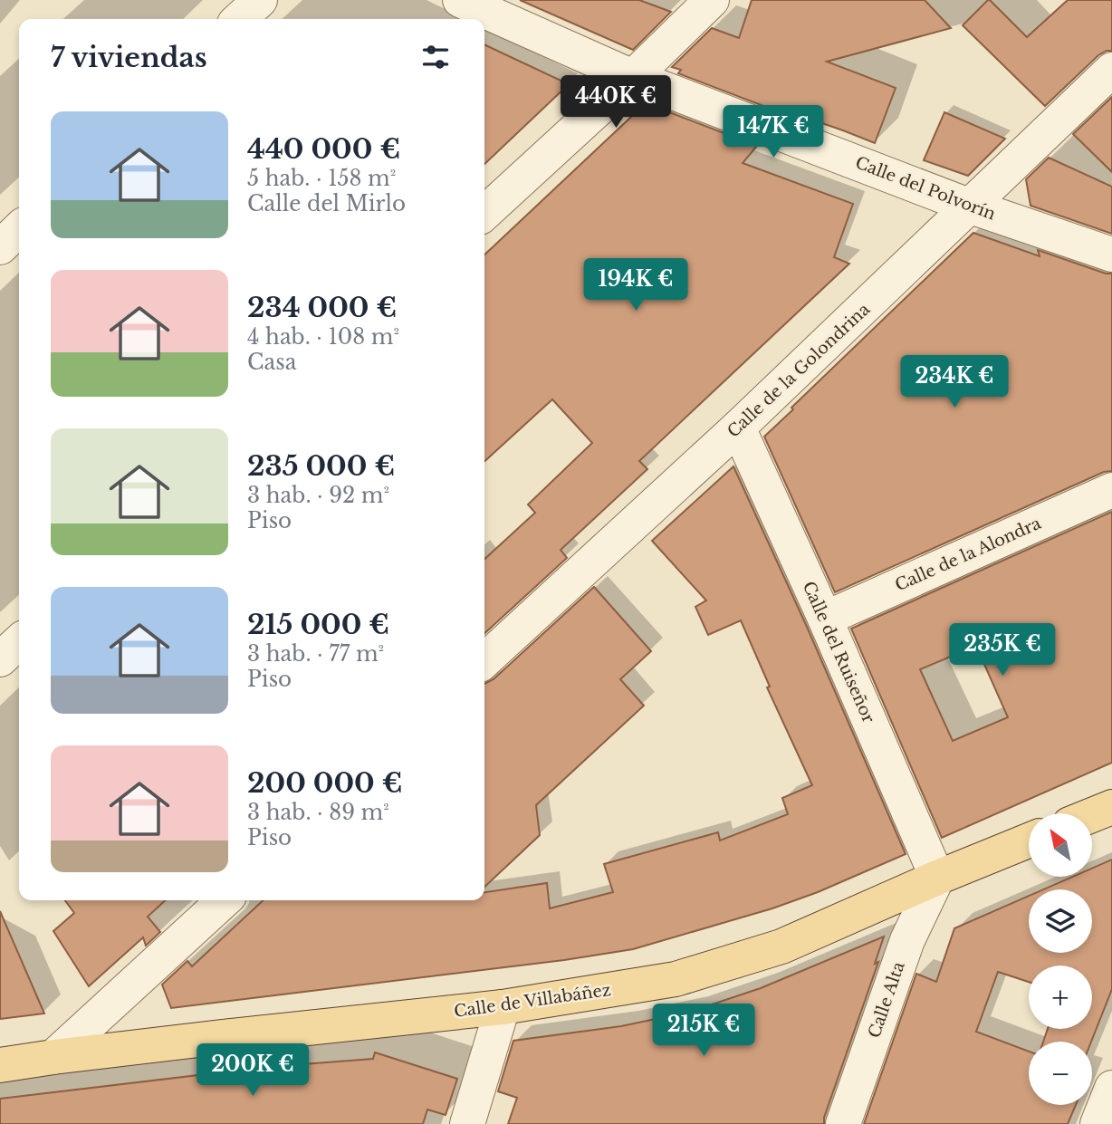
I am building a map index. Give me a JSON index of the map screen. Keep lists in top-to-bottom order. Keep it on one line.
{"streets":{"main road":["Calle de Villabáñez"],"street":["Calle del Polvorín","Calle de la Golondrina","Calle de la Alondra","Calle del Ruiseñor","Calle Alta"]},"crossings":[["Calle del Polvorín","Calle de la Golondrina"],["Calle de la Golondrina","Calle del Ruiseñor"],["Calle de la Alondra","Calle del Ruiseñor"],["Calle del Ruiseñor","Calle Alta"],["Calle del Ruiseñor","Calle de Villabáñez"],["Calle Alta","Calle de Villabáñez"]],"north":"top left","page":{"heading":"7 viviendas","price":["440K €","147K €","194K €","234K €","235K €","215K €","200K €"],"list":[{"name":"440 000 €","note":"5 hab. · 158 m² · Calle del Mirlo"},{"name":"234 000 €","note":"4 hab. · 108 m² · Casa"},{"name":"235 000 €","note":"3 hab. · 92 m² · Piso"},{"name":"215 000 €","note":"3 hab. · 77 m² · Piso"},{"name":"200 000 €","note":"3 hab. · 89 m² · Piso"}],"map_buttons":["+","−"]}}
